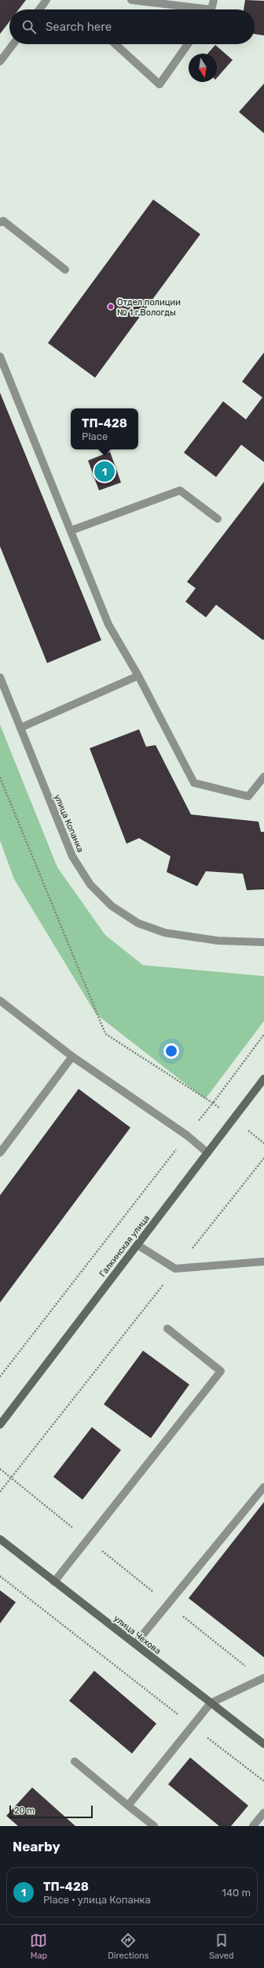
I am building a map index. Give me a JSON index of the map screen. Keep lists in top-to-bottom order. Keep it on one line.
{"streets":{"street":["улица Копанка","Галкинская улица","улица Чехова"]},"places":["Отдел полиции № 1 г.Вологды"],"scale_bar":"20 m","north":"bottom","page":{"search":"Search here","popup":["ТП-428","Place"],"pins":"1","scale":"20 m","heading":"Nearby","list":[{"mark":"1","name":"ТП-428","note":"Place · улица Копанка","value":"140 m"}],"nav":["Map","Directions","Saved"]}}
